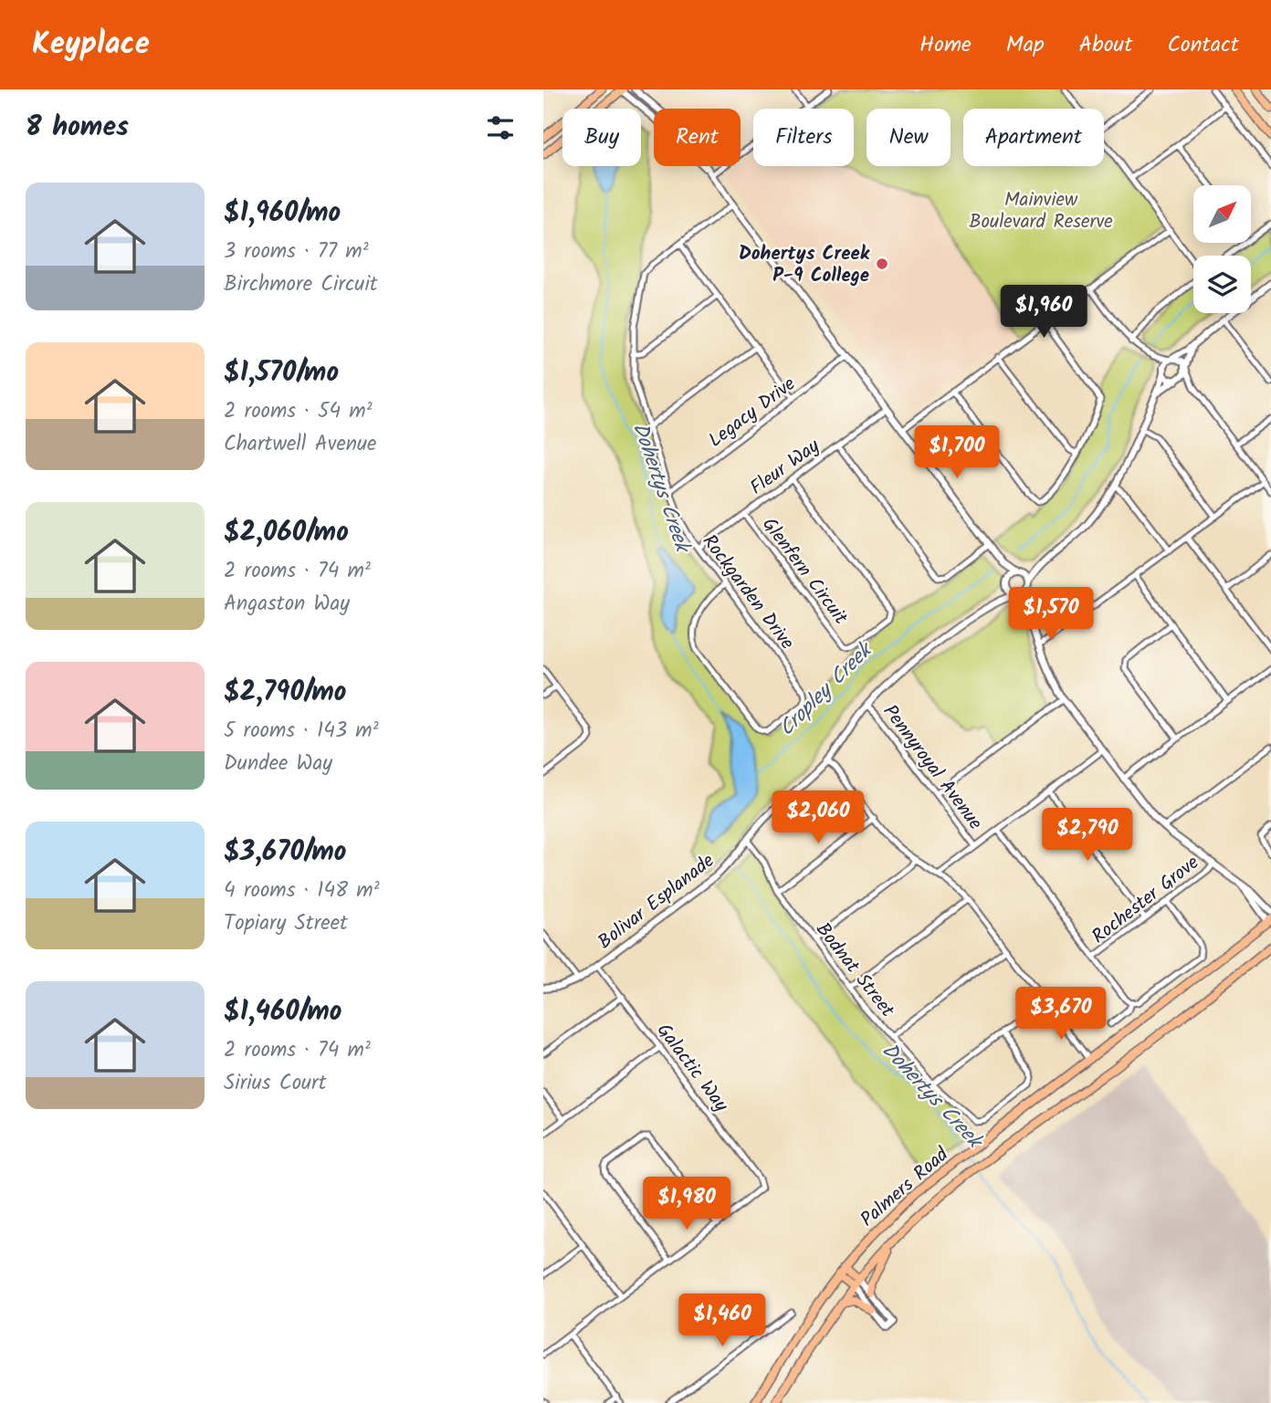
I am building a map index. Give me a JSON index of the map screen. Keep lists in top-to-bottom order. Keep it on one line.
{"streets":{"highway":["Palmers Road"],"street":["Legacy Drive","Fleur Way","Glenfern Circuit","Rockgarden Drive","Pennyroyal Avenue","Rochester Grove","Bolivar Esplanade","Bodnat Street","Galactic Way"]},"crossings":[["Legacy Drive","Rockgarden Drive"],["Fleur Way","Glenfern Circuit"],["Fleur Way","Rockgarden Drive"],["Pennyroyal Avenue","Bolivar Esplanade"],["Bolivar Esplanade","Bodnat Street"],["Bolivar Esplanade","Galactic Way"]],"water":["Dohertys Creek","Cropley Creek"],"parks":["Mainview Boulevard Reserve"],"places":["Dohertys Creek P-9 College"],"north":"top right","page":{"header":"Keyplace","nav":["Home","Map","About","Contact"],"heading":"8 homes","chip":["Buy","Rent","Filters","New","Apartment"],"list":[{"name":"$1,960/mo","note":"3 rooms · 77 m² · Birchmore Circuit"},{"name":"$1,570/mo","note":"2 rooms · 54 m² · Chartwell Avenue"},{"name":"$2,060/mo","note":"2 rooms · 74 m² · Angaston Way"},{"name":"$2,790/mo","note":"5 rooms · 143 m² · Dundee Way"},{"name":"$3,670/mo","note":"4 rooms · 148 m² · Topiary Street"},{"name":"$1,460/mo","note":"2 rooms · 74 m² · Sirius Court"}],"price":["$1,960","$1,700","$1,570","$2,060","$2,790","$3,670","$1,980","$1,460"]}}
